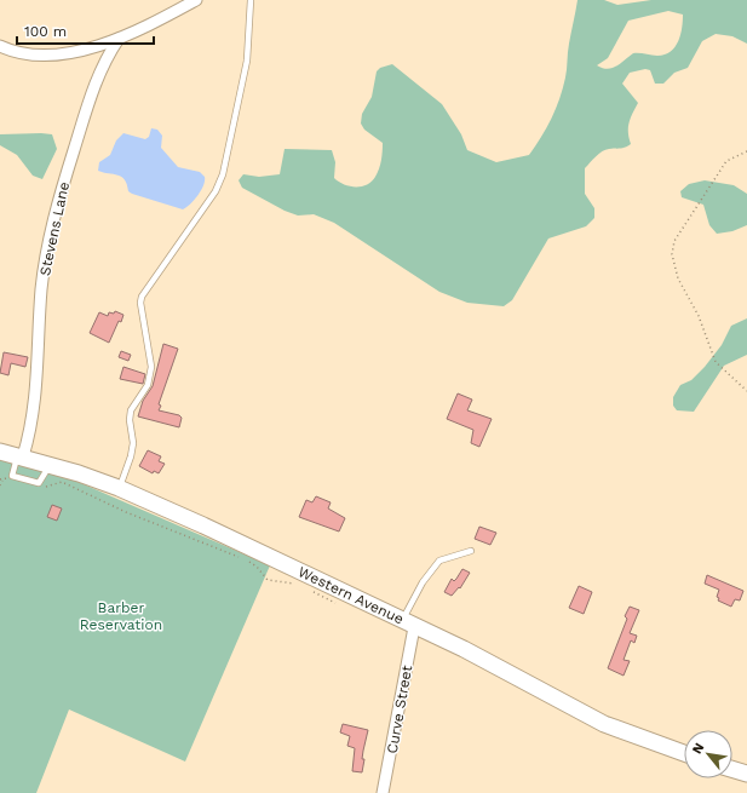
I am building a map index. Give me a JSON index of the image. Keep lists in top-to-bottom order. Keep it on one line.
{"streets":{"street":["Stevens Lane","Western Avenue","Curve Street"]},"crossings":[["Stevens Lane","Western Avenue"],["Western Avenue","Curve Street"]],"parks":["Barber Reservation"],"scale_bar":"100 m","north":"top left"}
